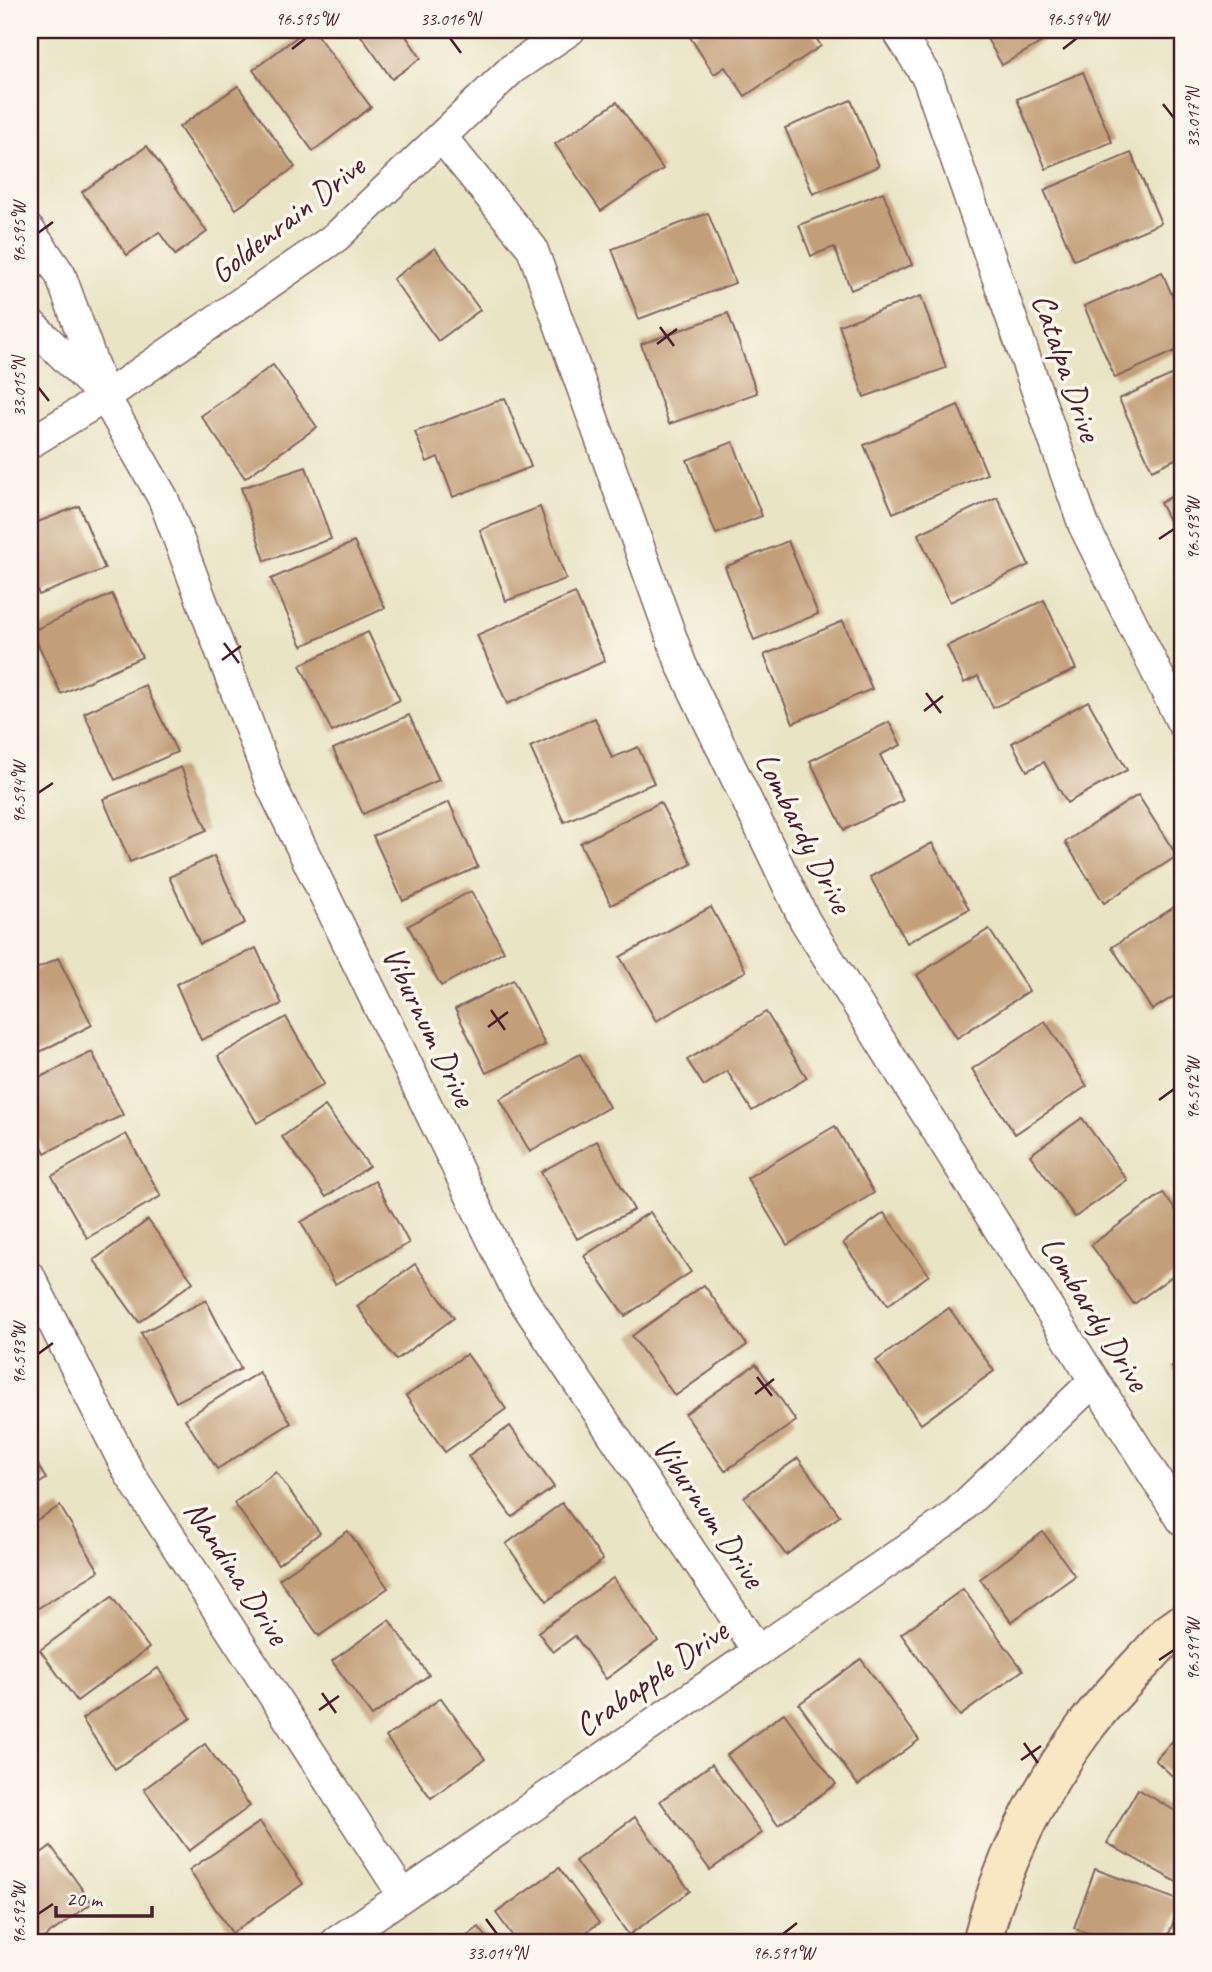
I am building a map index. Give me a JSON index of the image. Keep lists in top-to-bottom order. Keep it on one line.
{"streets":{"street":["Goldenrain Drive","Catalpa Drive","Lombardy Drive","Viburnum Drive","Nandina Drive","Crabapple Drive"]},"crossings":[["Goldenrain Drive","Lombardy Drive"],["Goldenrain Drive","Viburnum Drive"],["Lombardy Drive","Crabapple Drive"],["Viburnum Drive","Crabapple Drive"],["Nandina Drive","Crabapple Drive"]],"scale_bar":"20 m","coordinates":["96.595°W","33.016°N","96.594°W","33.017°N","33.015°N","96.593°W","96.592°W","96.591°W","33.014°N"]}
